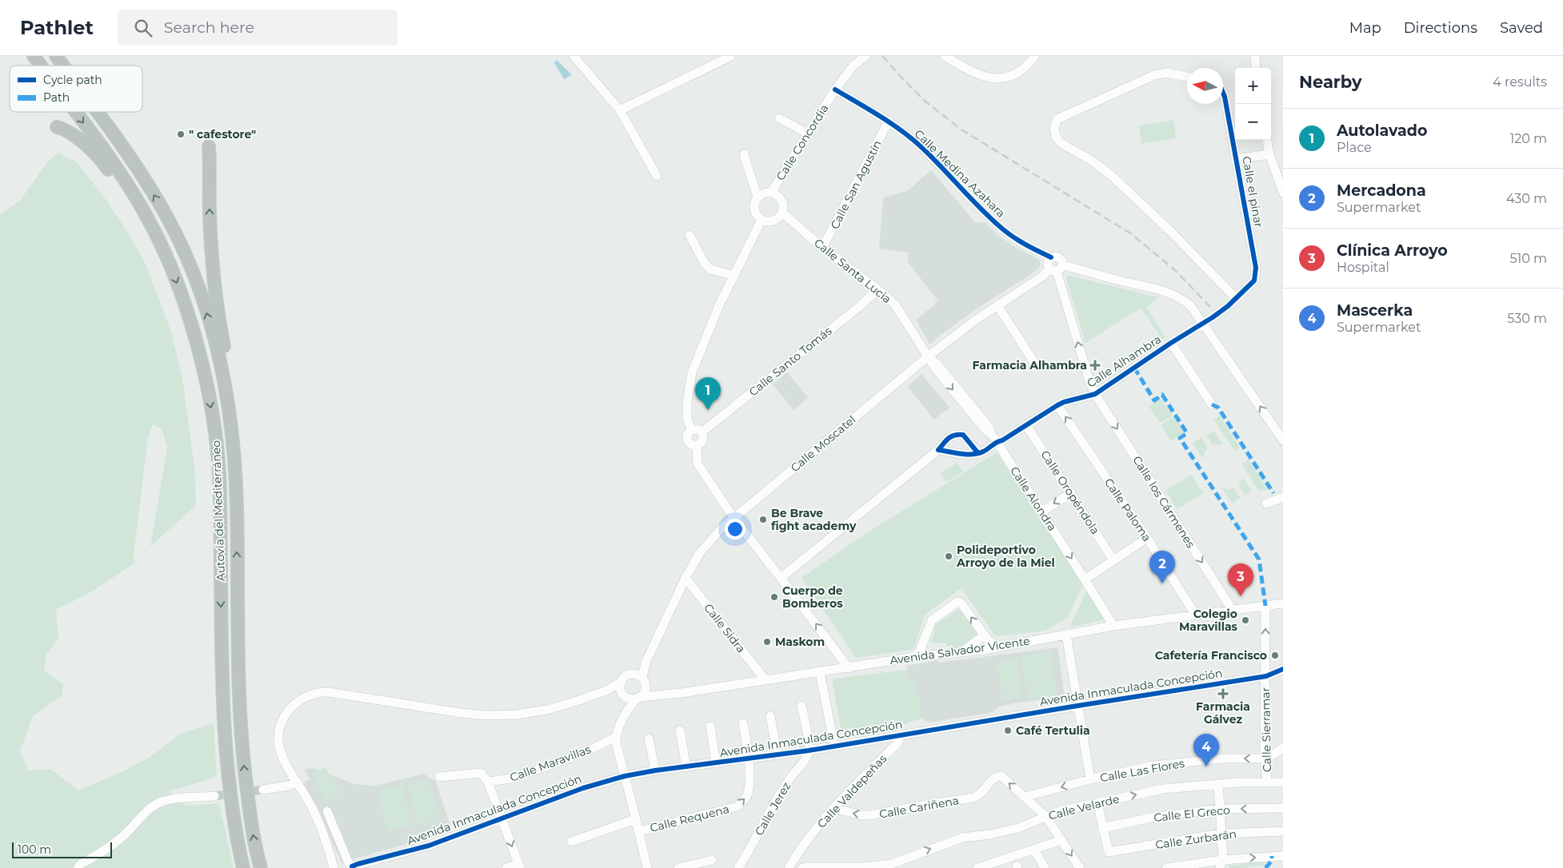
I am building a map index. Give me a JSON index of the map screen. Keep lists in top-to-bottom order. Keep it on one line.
{"streets":{"highway":["Autovía del Mediterráneo"],"street":["Calle Concordia","Calle Medina Azahara","Calle San Agustín","Calle el pinar","Calle Santa Lucia","Calle Santo Tomás","Calle Alhambra","Calle Moscatel","Calle Oropéndola","Calle Alondra","Calle los Cármenes","Calle Paloma","Calle Sidra","Avenida Salvador Vicente","Avenida Inmaculada Concepción","Calle Sierramar","Calle Maravillas","Calle Las Flores","Calle Valdepeñas","Calle Cariñena","Calle Velarde","Calle Jerez","Calle El Greco","Calle Requena","Calle Zurbarán"]},"crossings":[["Calle Concordia","Calle Medina Azahara"],["Calle Concordia","Calle Santa Lucia"],["Calle Medina Azahara","Calle San Agustín"],["Calle Medina Azahara","Calle Moscatel"],["Calle Medina Azahara","Calle los Cármenes"],["Calle San Agustín","Calle Santa Lucia"],["Calle el pinar","Calle Alhambra"],["Calle Santa Lucia","Calle Santo Tomás"],["Calle Santa Lucia","Calle Moscatel"],["Calle Santa Lucia","Calle Alondra"],["Calle Alhambra","Calle Oropéndola"],["Calle Alhambra","Calle Alondra"],["Calle Alhambra","Calle los Cármenes"],["Calle Alhambra","Calle Paloma"],["Calle Moscatel","Calle Alondra"],["Calle Moscatel","Calle los Cármenes"],["Calle Moscatel","Calle Sidra"],["Calle Moscatel","Avenida Salvador Vicente"],["Calle Alondra","Avenida Salvador Vicente"],["Calle los Cármenes","Avenida Salvador Vicente"],["Calle Paloma","Avenida Salvador Vicente"],["Calle Sidra","Avenida Salvador Vicente"],["Avenida Salvador Vicente","Calle Sierramar"],["Avenida Inmaculada Concepción","Calle Sierramar"],["Avenida Inmaculada Concepción","Calle Valdepeñas"],["Avenida Inmaculada Concepción","Calle Jerez"],["Avenida Inmaculada Concepción","Calle Requena"],["Calle Sierramar","Calle Las Flores"],["Calle Sierramar","Calle Velarde"],["Calle Las Flores","Calle Cariñena"],["Calle Valdepeñas","Calle Cariñena"],["Calle El Greco","Calle Zurbarán"]],"one_way":["Calle Paloma","Calle Sierramar","Calle Las Flores","Calle Requena"],"places":{"other":["\" cafestore\"","Be Brave fight academy","Polideportivo Arroyo de la Miel","Cuerpo de Bomberos","Colegio Maravillas","Maskom","Cafetería Francisco","Café Tertulia"],"health":["Farmacia Alhambra","Farmacia Gálvez"]},"legend":["Cycle path","Path"],"scale_bar":"100 m","north":"left","page":{"header":"Pathlet","search":"Search here","nav":["Map","Directions","Saved"],"heading":["Nearby","4 results"],"map_buttons":["+","−"],"list":[{"mark":"1","name":"Autolavado","note":"Place","value":"120 m"},{"mark":"2","name":"Mercadona","note":"Supermarket","value":"430 m"},{"mark":"3","name":"Clínica Arroyo","note":"Hospital","value":"510 m"},{"mark":"4","name":"Mascerka","note":"Supermarket","value":"530 m"}],"pins":["1","2","3","4"],"scale":"100 m"}}
